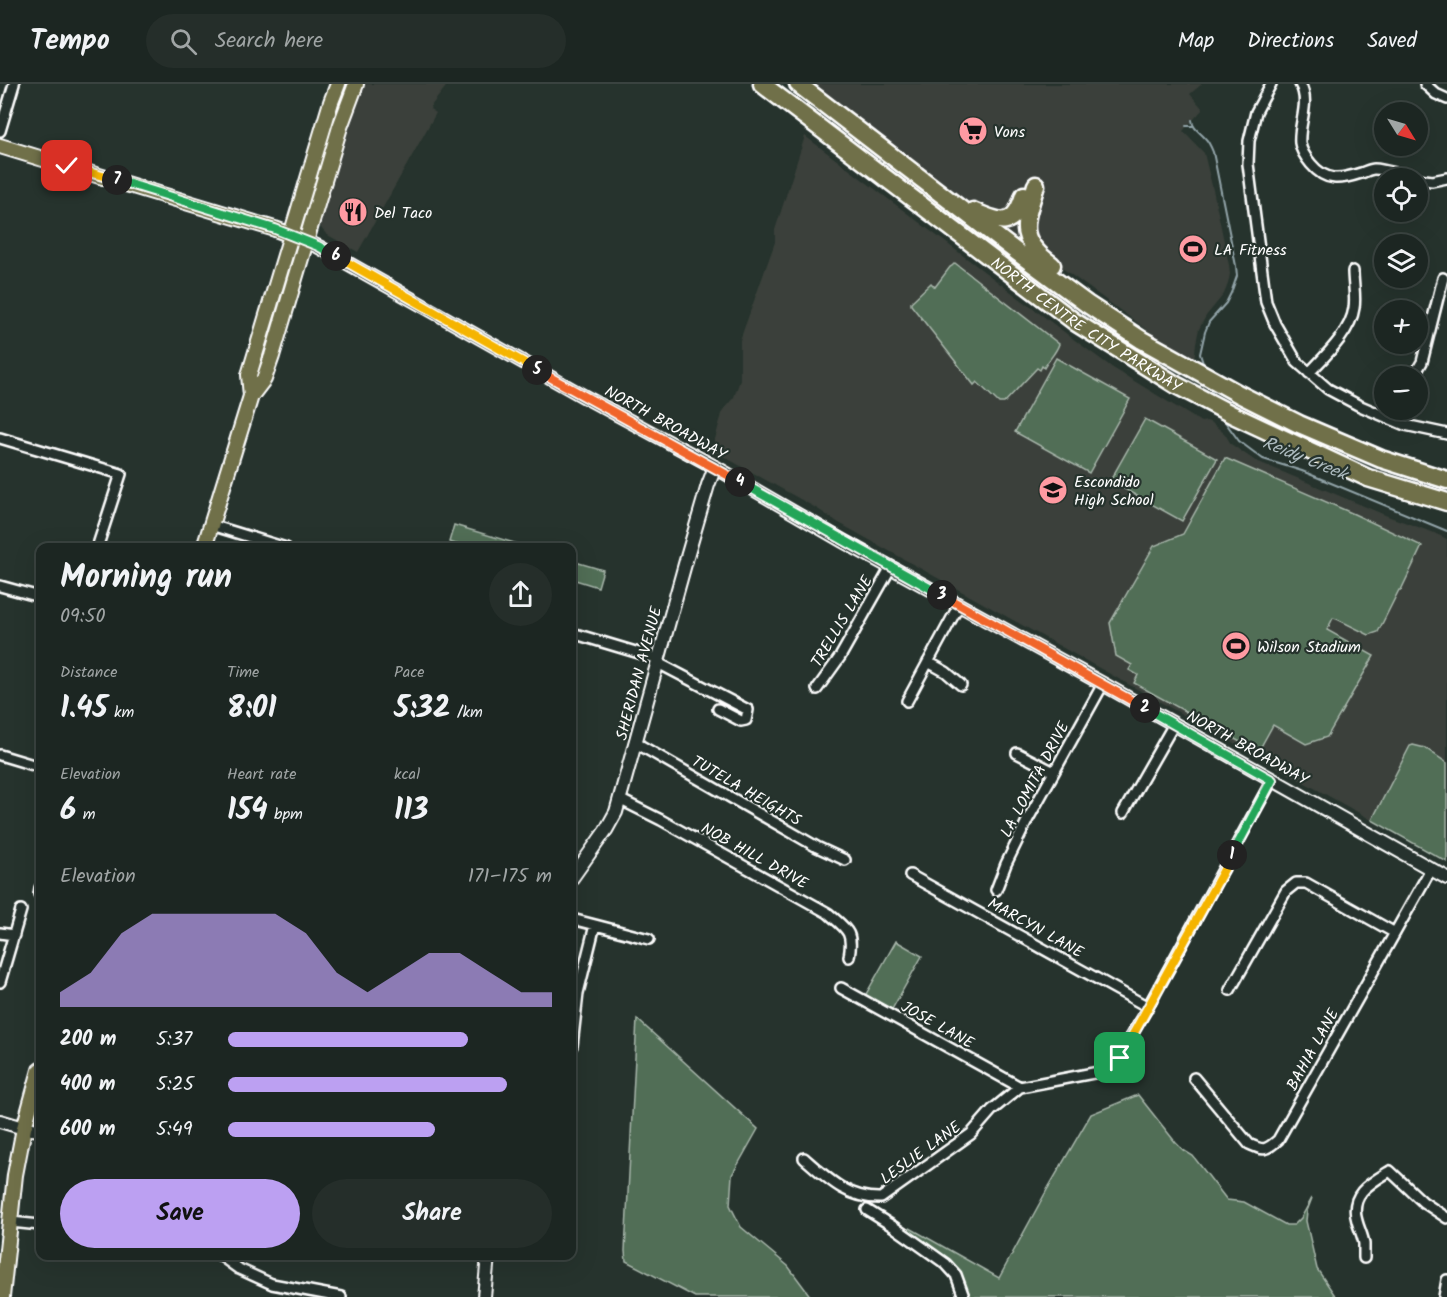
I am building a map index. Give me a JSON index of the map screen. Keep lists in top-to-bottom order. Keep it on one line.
{"streets":{"highway":["NORTH CENTRE CITY PARKWAY"],"main road":["NORTH BROADWAY","SHERIDAN AVENUE"],"street":["TRELLIS LANE","LA LOMITA DRIVE","TUTELA HEIGHTS","NOB HILL DRIVE","MARCYN LANE","JOSE LANE","BAHIA LANE","LESLIE LANE"]},"crossings":[["NORTH BROADWAY","TRELLIS LANE"],["NORTH BROADWAY","SHERIDAN AVENUE"],["NORTH BROADWAY","LA LOMITA DRIVE"],["NORTH BROADWAY","BAHIA LANE"],["NORTH BROADWAY","LESLIE LANE"],["SHERIDAN AVENUE","TUTELA HEIGHTS"],["SHERIDAN AVENUE","NOB HILL DRIVE"],["MARCYN LANE","LESLIE LANE"],["JOSE LANE","LESLIE LANE"]],"water":["Reidy Creek"],"places":{"supermarket":["Vons"],"restaurant":["Del Taco"],"sports":["LA Fitness","Wilson Stadium"],"school or university":["Escondido High School"]},"north":"bottom right","page":{"header":"Tempo","search":"Search here","nav":["Map","Directions","Saved"],"map_buttons":["+","−"],"pins":["7","6","5","4","3","2","1"],"heading":["Morning run","09:50"],"stats":[["Distance","1.45 km"],["Time","8:01"],["Pace","5:32 /km"],["Elevation","6 m"],["Heart rate","154 bpm"],["kcal","113"]],"chart":["Elevation","171–175 m"],"list":[{"name":"200 m","note":"5:37"},{"name":"400 m","note":"5:25"},{"name":"600 m","note":"5:49"}],"buttons":["Save","Share"]}}
